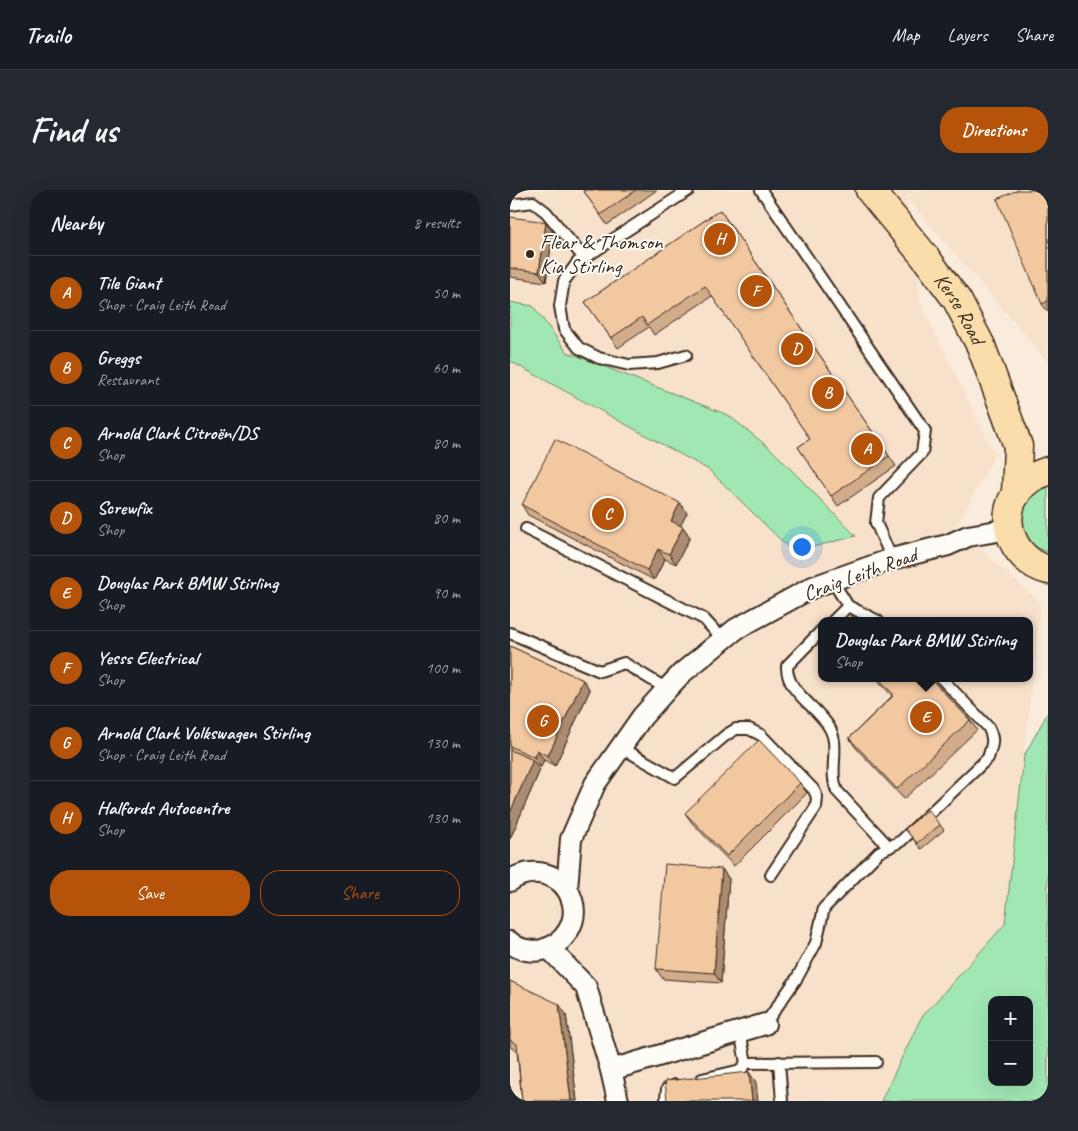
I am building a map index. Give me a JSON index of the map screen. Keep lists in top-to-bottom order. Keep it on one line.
{"streets":{"main road":["Kerse Road"],"street":["Craig Leith Road"]},"places":["Flear & Thomson Kia Stirling"],"page":{"header":"Trailo","nav":["Map","Layers","Share"],"buttons":["Directions",["Save","Share"]],"title":"Find us","heading":["Nearby","8 results"],"pins":["H","F","D","B","A","C","E","G"],"list":[{"mark":"A","name":"Tile Giant","note":"Shop · Craig Leith Road","value":"50 m"},{"mark":"B","name":"Greggs","note":"Restaurant","value":"60 m"},{"mark":"C","name":"Arnold Clark Citroën/DS","note":"Shop","value":"80 m"},{"mark":"D","name":"Screwfix","note":"Shop","value":"80 m"},{"mark":"E","name":"Douglas Park BMW Stirling","note":"Shop","value":"90 m"},{"mark":"F","name":"Yesss Electrical","note":"Shop","value":"100 m"},{"mark":"G","name":"Arnold Clark Volkswagen Stirling","note":"Shop · Craig Leith Road","value":"130 m"},{"mark":"H","name":"Halfords Autocentre","note":"Shop","value":"130 m"}],"popup":["Douglas Park BMW Stirling","Shop"],"map_buttons":["+","−"]}}
